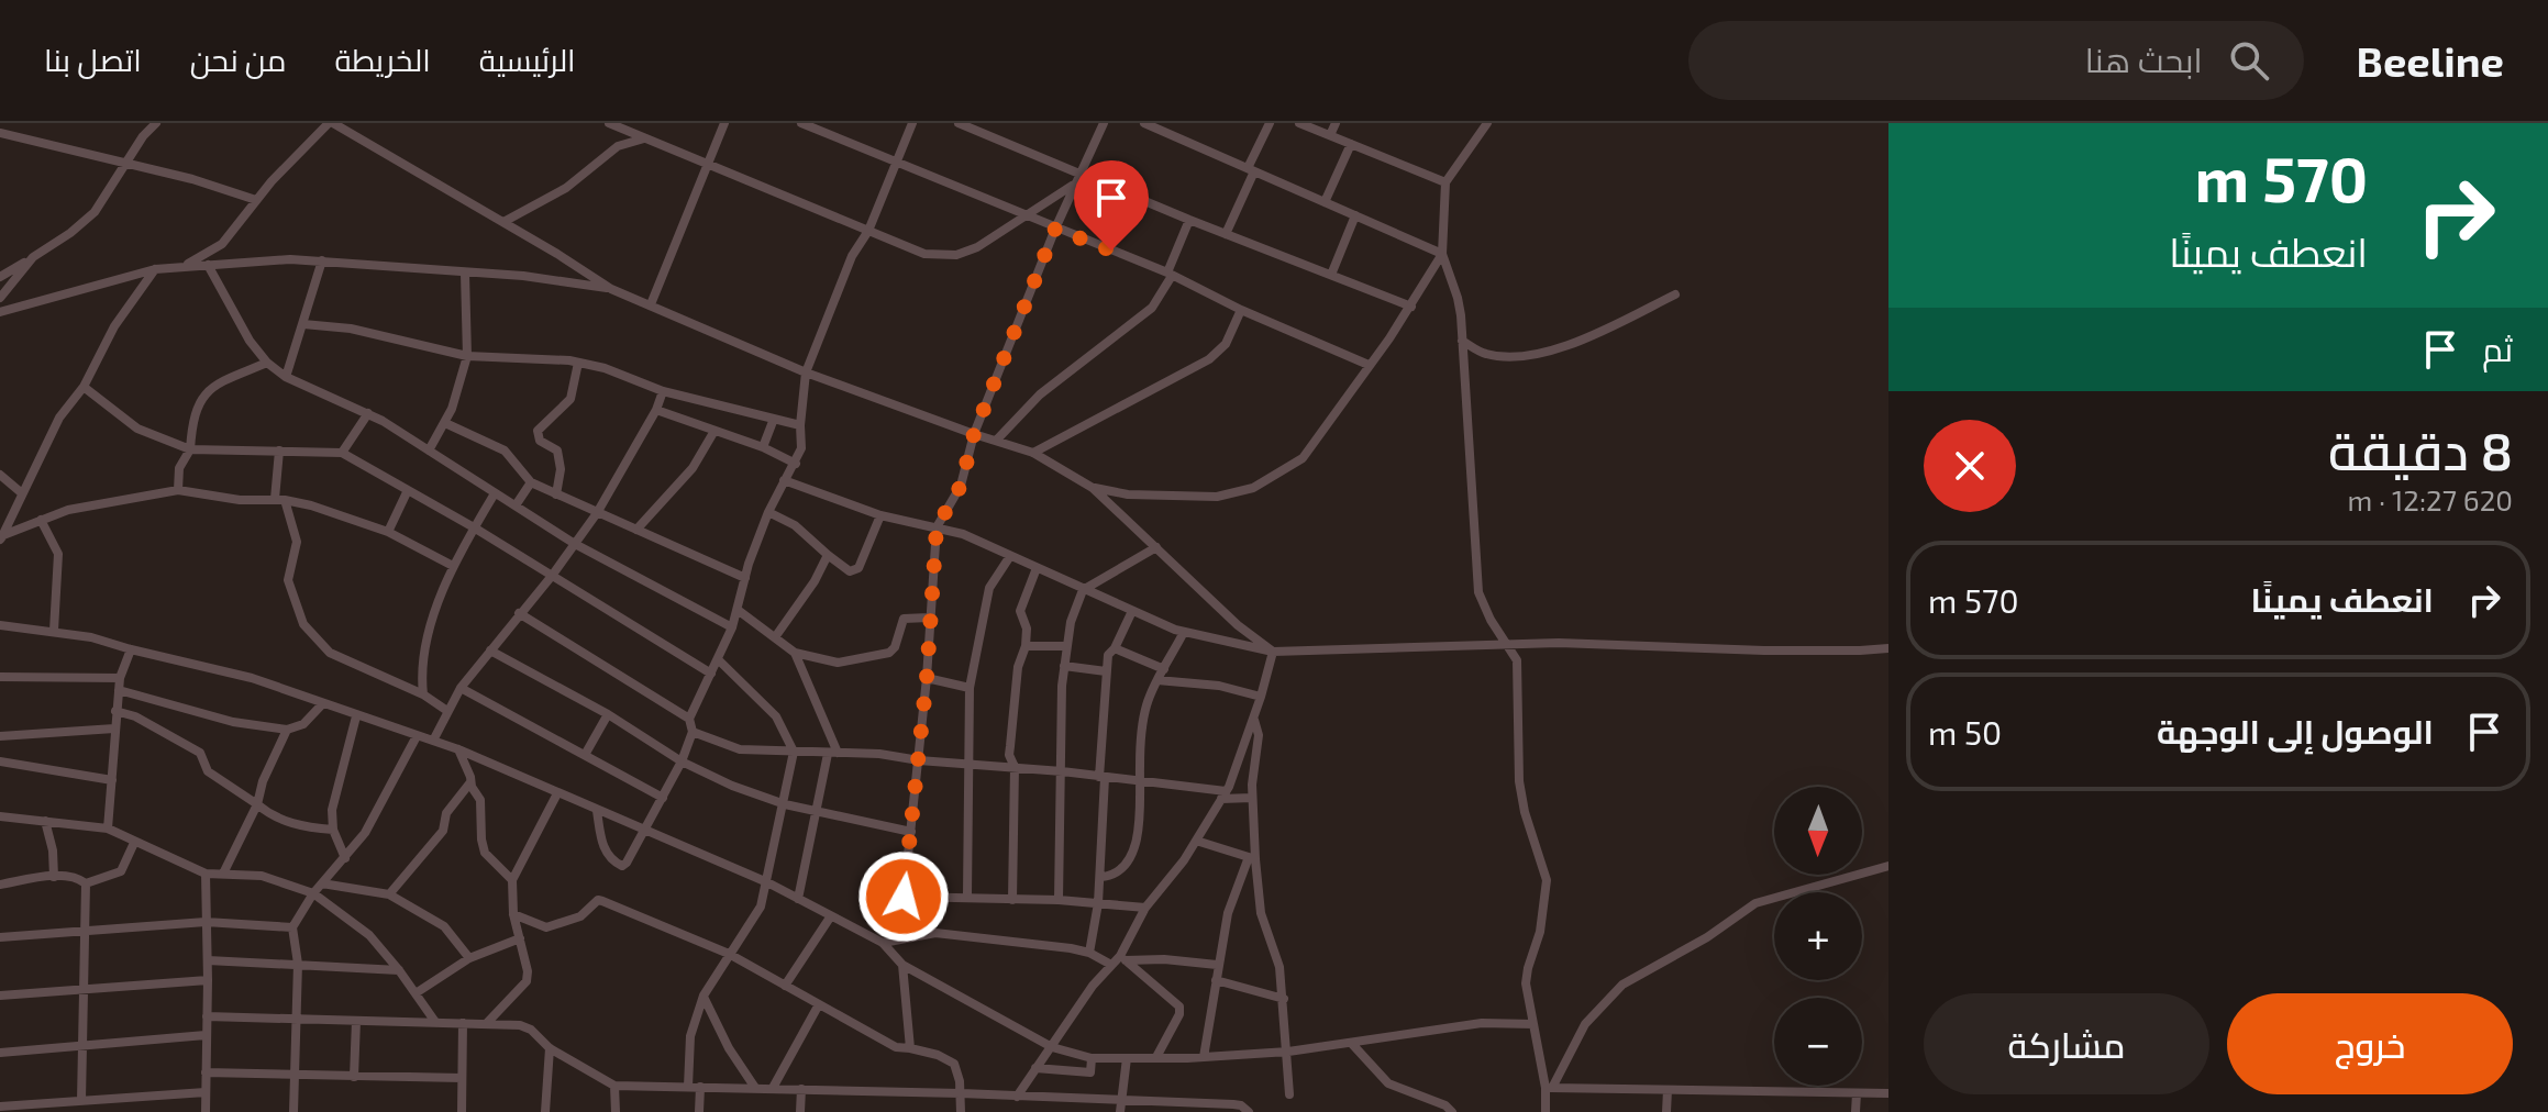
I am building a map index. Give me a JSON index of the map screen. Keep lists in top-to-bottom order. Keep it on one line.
{"north":"bottom","page":{"header":"Beeline","search":"ابحث هنا","nav":["الرئيسية","الخريطة","من نحن","اتصل بنا"],"turn":["570 m","انعطف يمينًا"],"then":"ثم","heading":["8 دقيقة","620 m · 12:27"],"list":[{"name":"انعطف يمينًا","value":"570 m"},{"name":"الوصول إلى الوجهة","value":"50 m"}],"map_buttons":["+","−"],"buttons":["خروج","مشاركة"]}}
